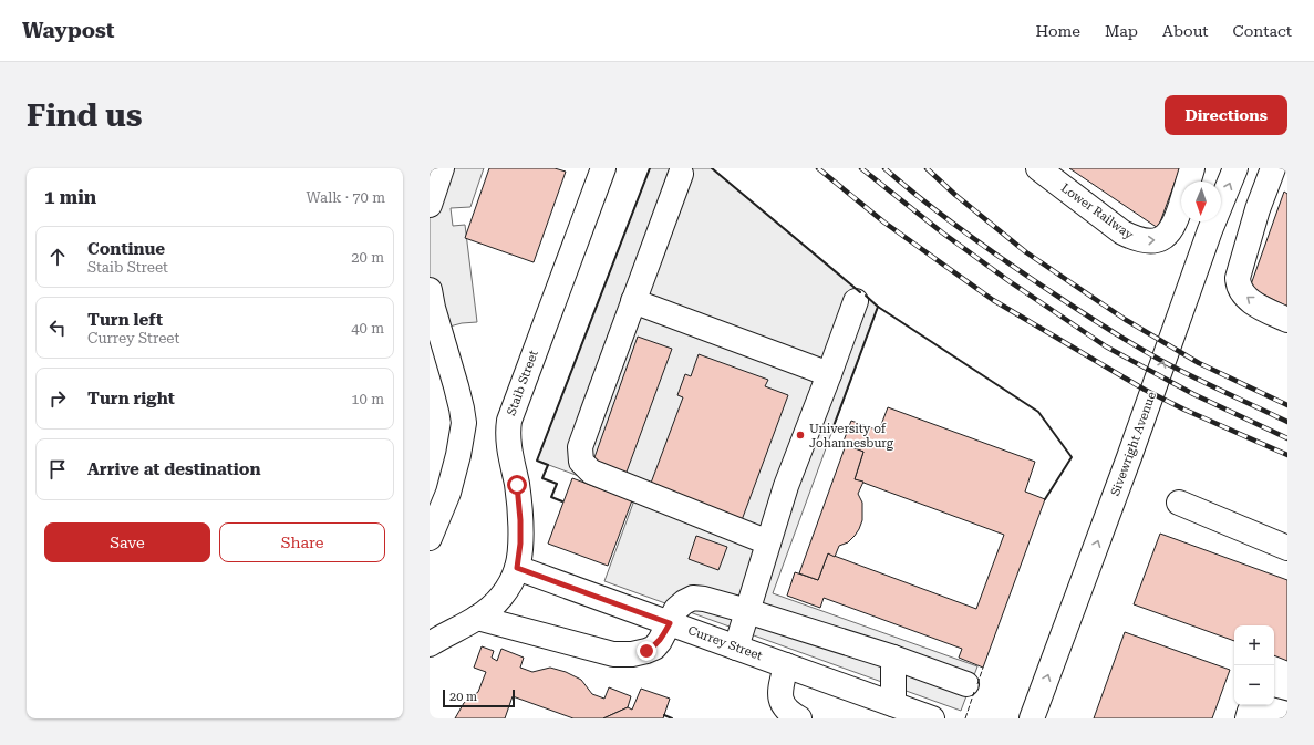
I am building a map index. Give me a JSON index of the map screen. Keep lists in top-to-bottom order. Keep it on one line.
{"streets":{"street":["Lower Railway","Staib Street","Sivewright Avenue","Currey Street"]},"crossings":[["Staib Street","Currey Street"]],"one_way":["Sivewright Avenue"],"places":["University of Johannesburg"],"scale_bar":"20 m","north":"bottom","page":{"header":"Waypost","nav":["Home","Map","About","Contact"],"buttons":["Directions",["Save","Share"]],"title":"Find us","heading":["1 min","Walk · 70 m"],"list":[["Continue","Staib Street","20 m"],["Turn left","Currey Street","40 m"],["Turn right","10 m"],"Arrive at destination"],"map_buttons":["+","−"],"scale":"20 m"}}
